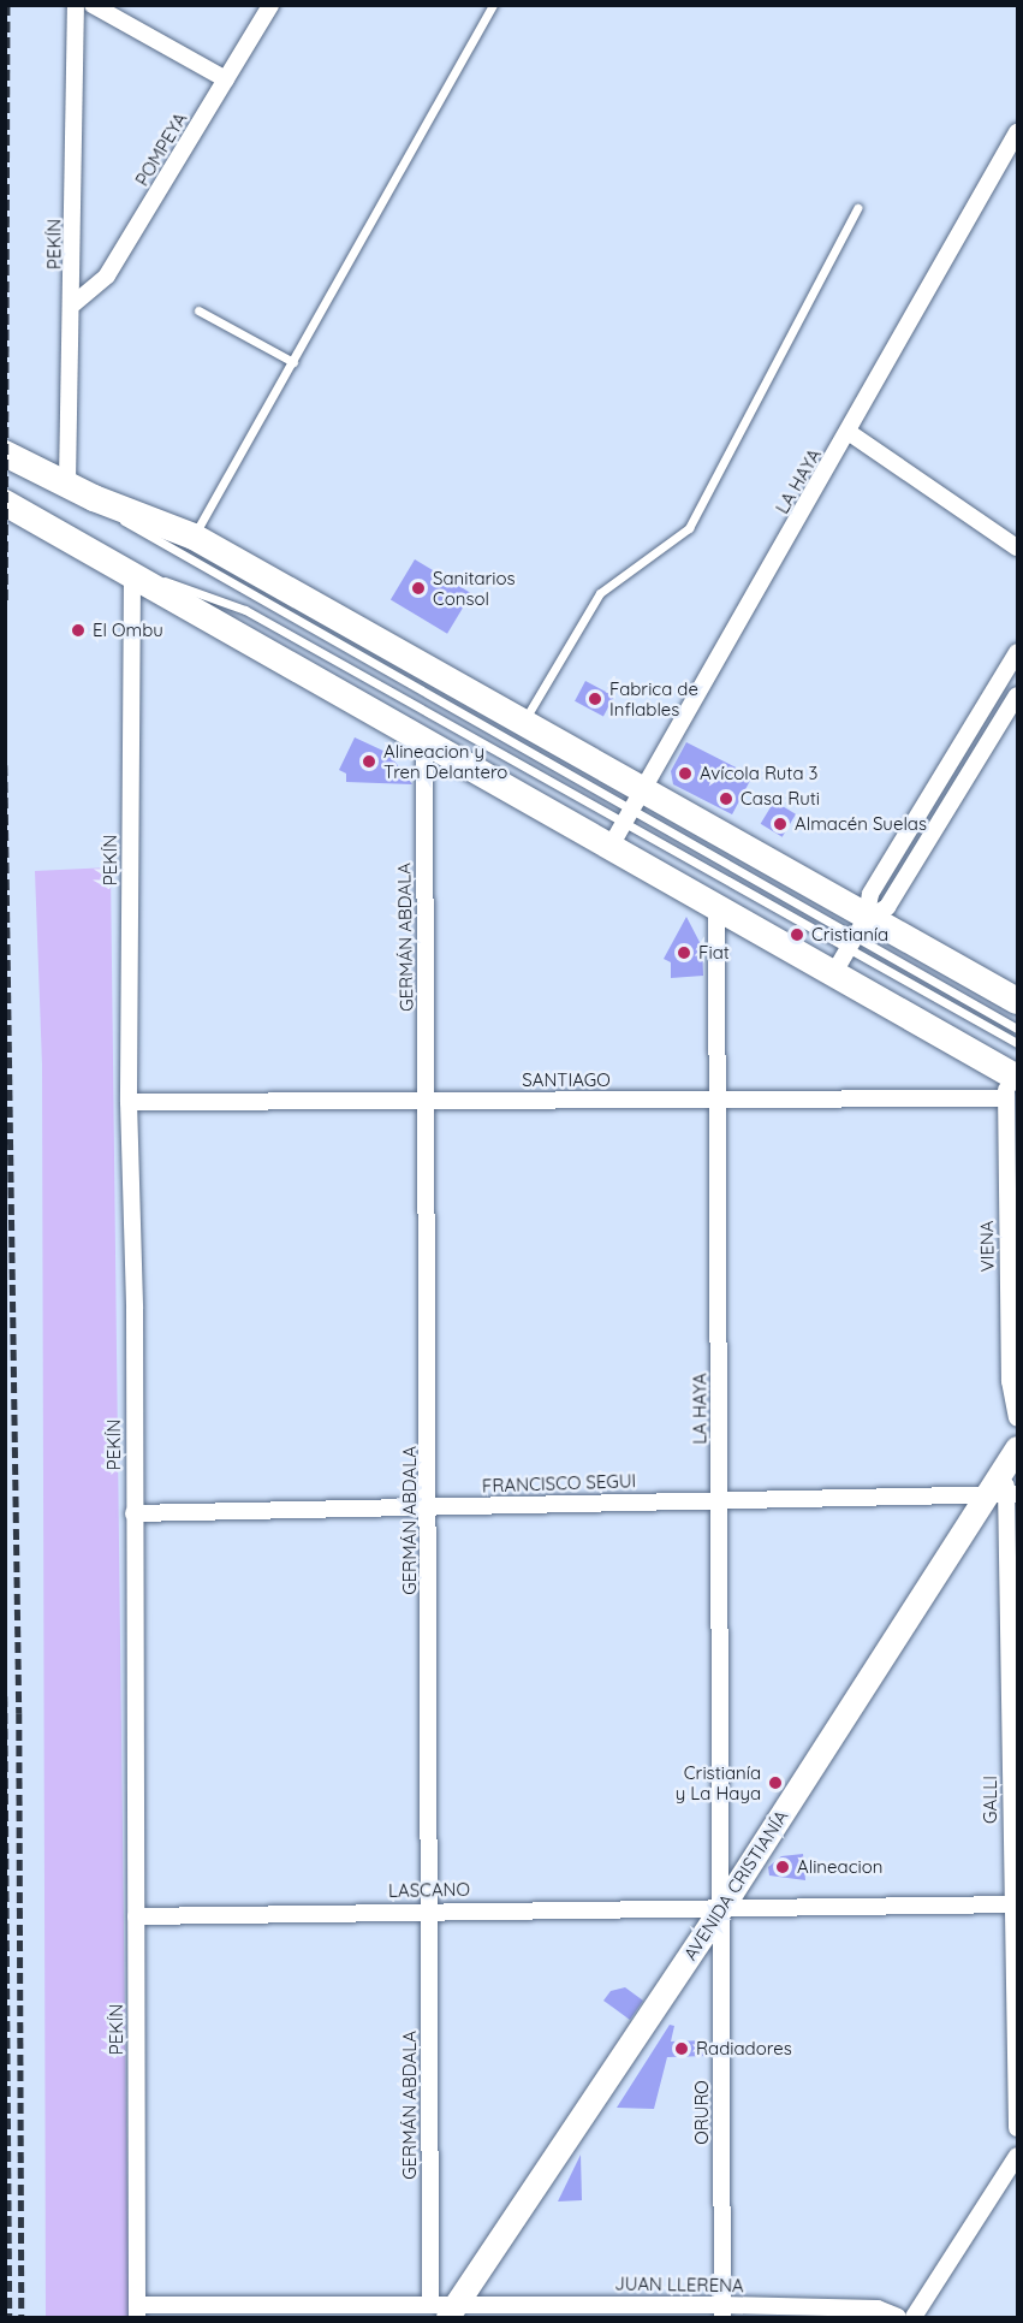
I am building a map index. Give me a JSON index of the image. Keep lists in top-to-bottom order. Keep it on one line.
{"streets":{"main road":["AVENIDA CRISTIANÍA"],"street":["POMPEYA","PEKÍN","LA HAYA","GERMÁN ABDALA","SANTIAGO","VIENA","FRANCISCO SEGUI","GALLI","LASCANO","ORURO","JUAN LLERENA"]},"crossings":[["POMPEYA","PEKÍN"],["PEKÍN","SANTIAGO"],["PEKÍN","FRANCISCO SEGUI"],["PEKÍN","LASCANO"],["PEKÍN","JUAN LLERENA"],["LA HAYA","SANTIAGO"],["LA HAYA","FRANCISCO SEGUI"],["LA HAYA","AVENIDA CRISTIANÍA"],["LA HAYA","LASCANO"],["LA HAYA","ORURO"],["GERMÁN ABDALA","SANTIAGO"],["GERMÁN ABDALA","FRANCISCO SEGUI"],["GERMÁN ABDALA","AVENIDA CRISTIANÍA"],["GERMÁN ABDALA","LASCANO"],["GERMÁN ABDALA","JUAN LLERENA"],["SANTIAGO","VIENA"],["FRANCISCO SEGUI","GALLI"],["FRANCISCO SEGUI","AVENIDA CRISTIANÍA"],["GALLI","AVENIDA CRISTIANÍA"],["GALLI","LASCANO"],["AVENIDA CRISTIANÍA","LASCANO"],["AVENIDA CRISTIANÍA","ORURO"],["AVENIDA CRISTIANÍA","JUAN LLERENA"],["LASCANO","ORURO"],["ORURO","JUAN LLERENA"]],"places":["Sanitarios Consol","El Ombu","Fabrica de Inflables","Alineacion y Tren Delantero","Avícola Ruta 3","Casa Ruti","Almacén Suelas","Cristianía","Fiat","Cristianía y La Haya","Alineacion","Radiadores"]}
